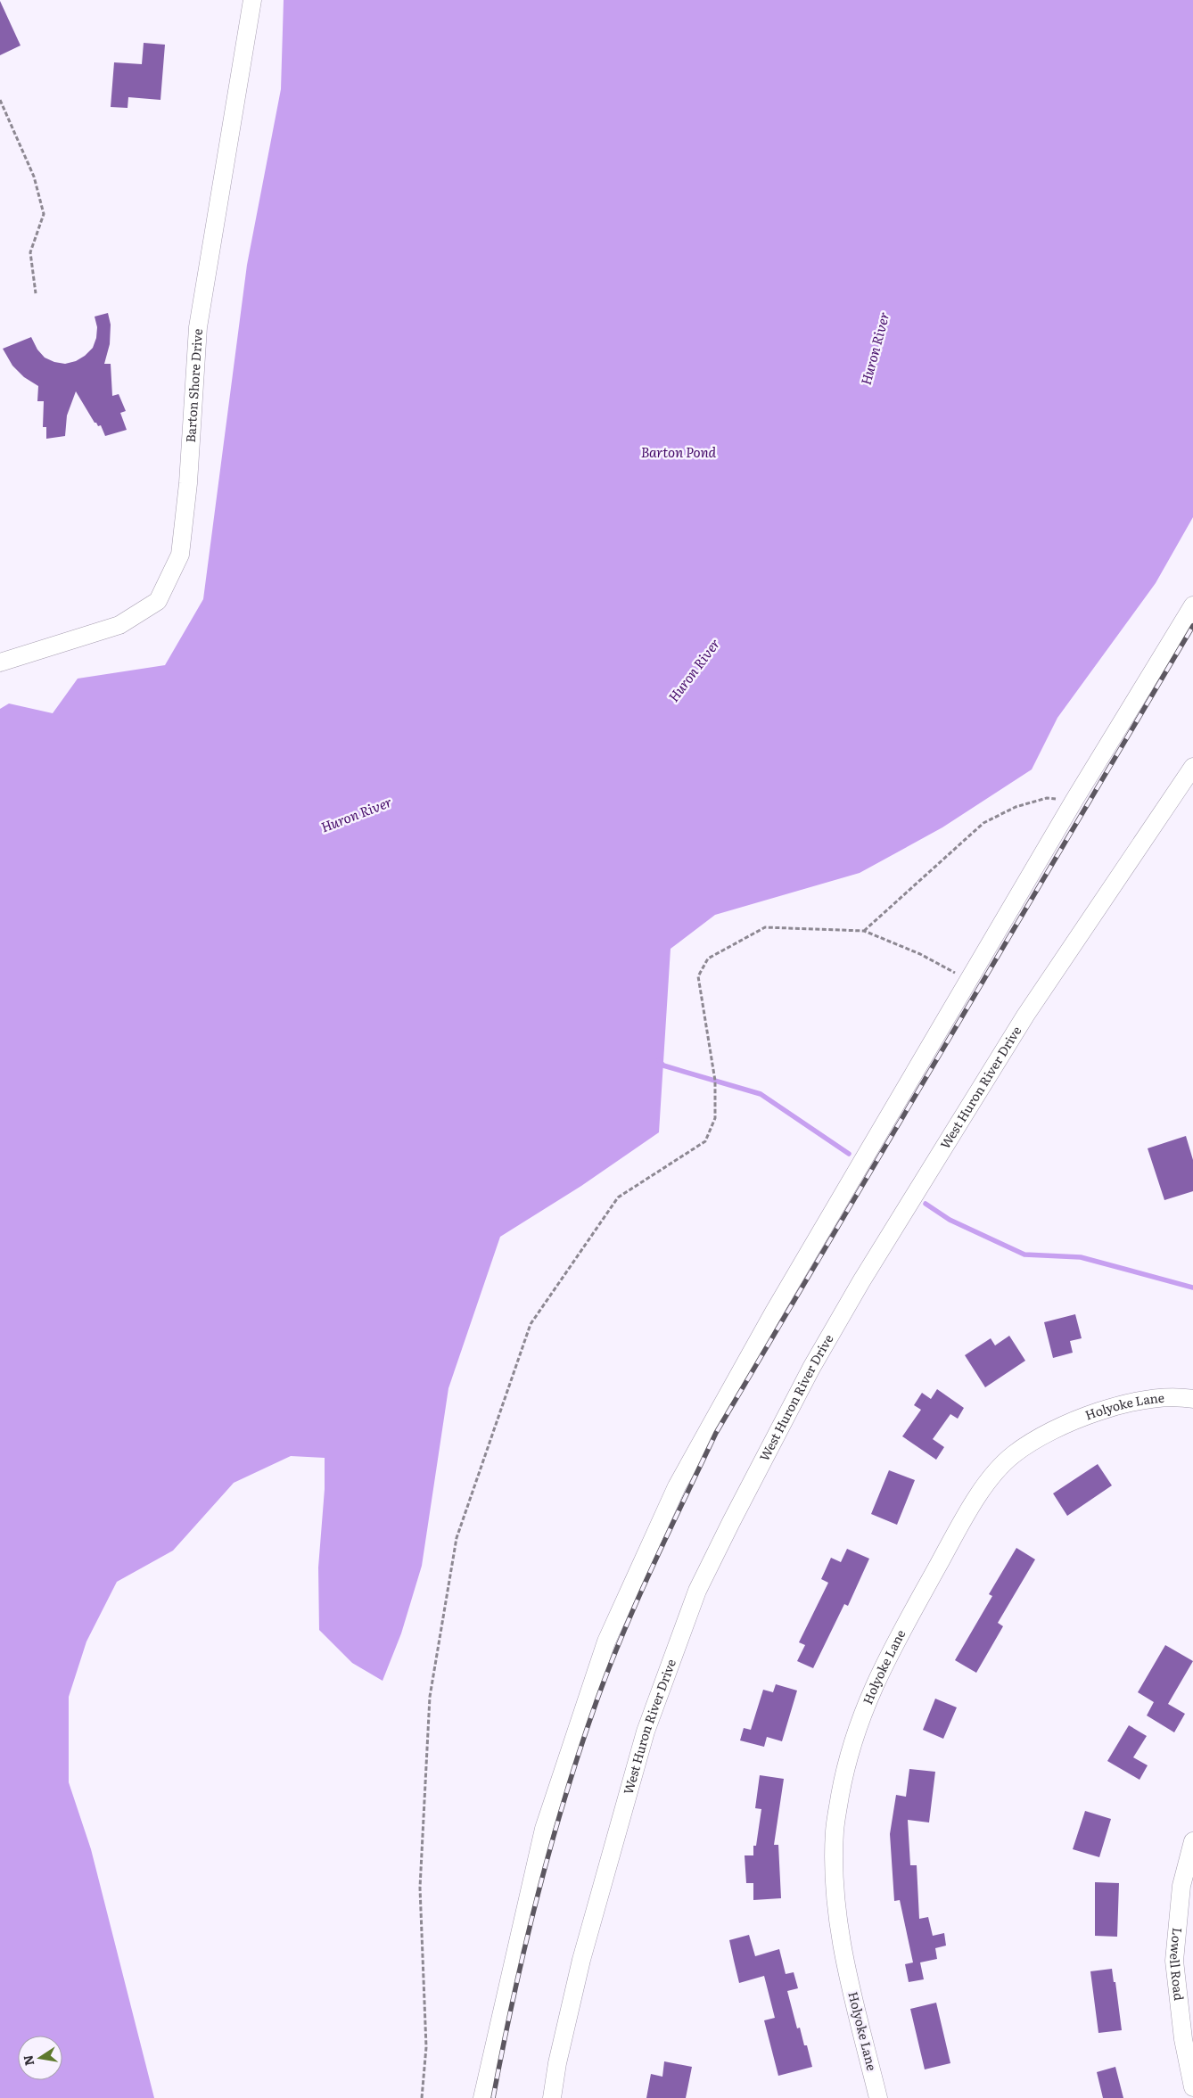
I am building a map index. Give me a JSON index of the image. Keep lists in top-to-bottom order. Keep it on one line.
{"streets":{"street":["Barton Shore Drive","West Huron River Drive","Holyoke Lane","Lowell Road"]},"water":["Huron River","Barton Pond"],"north":"left"}
